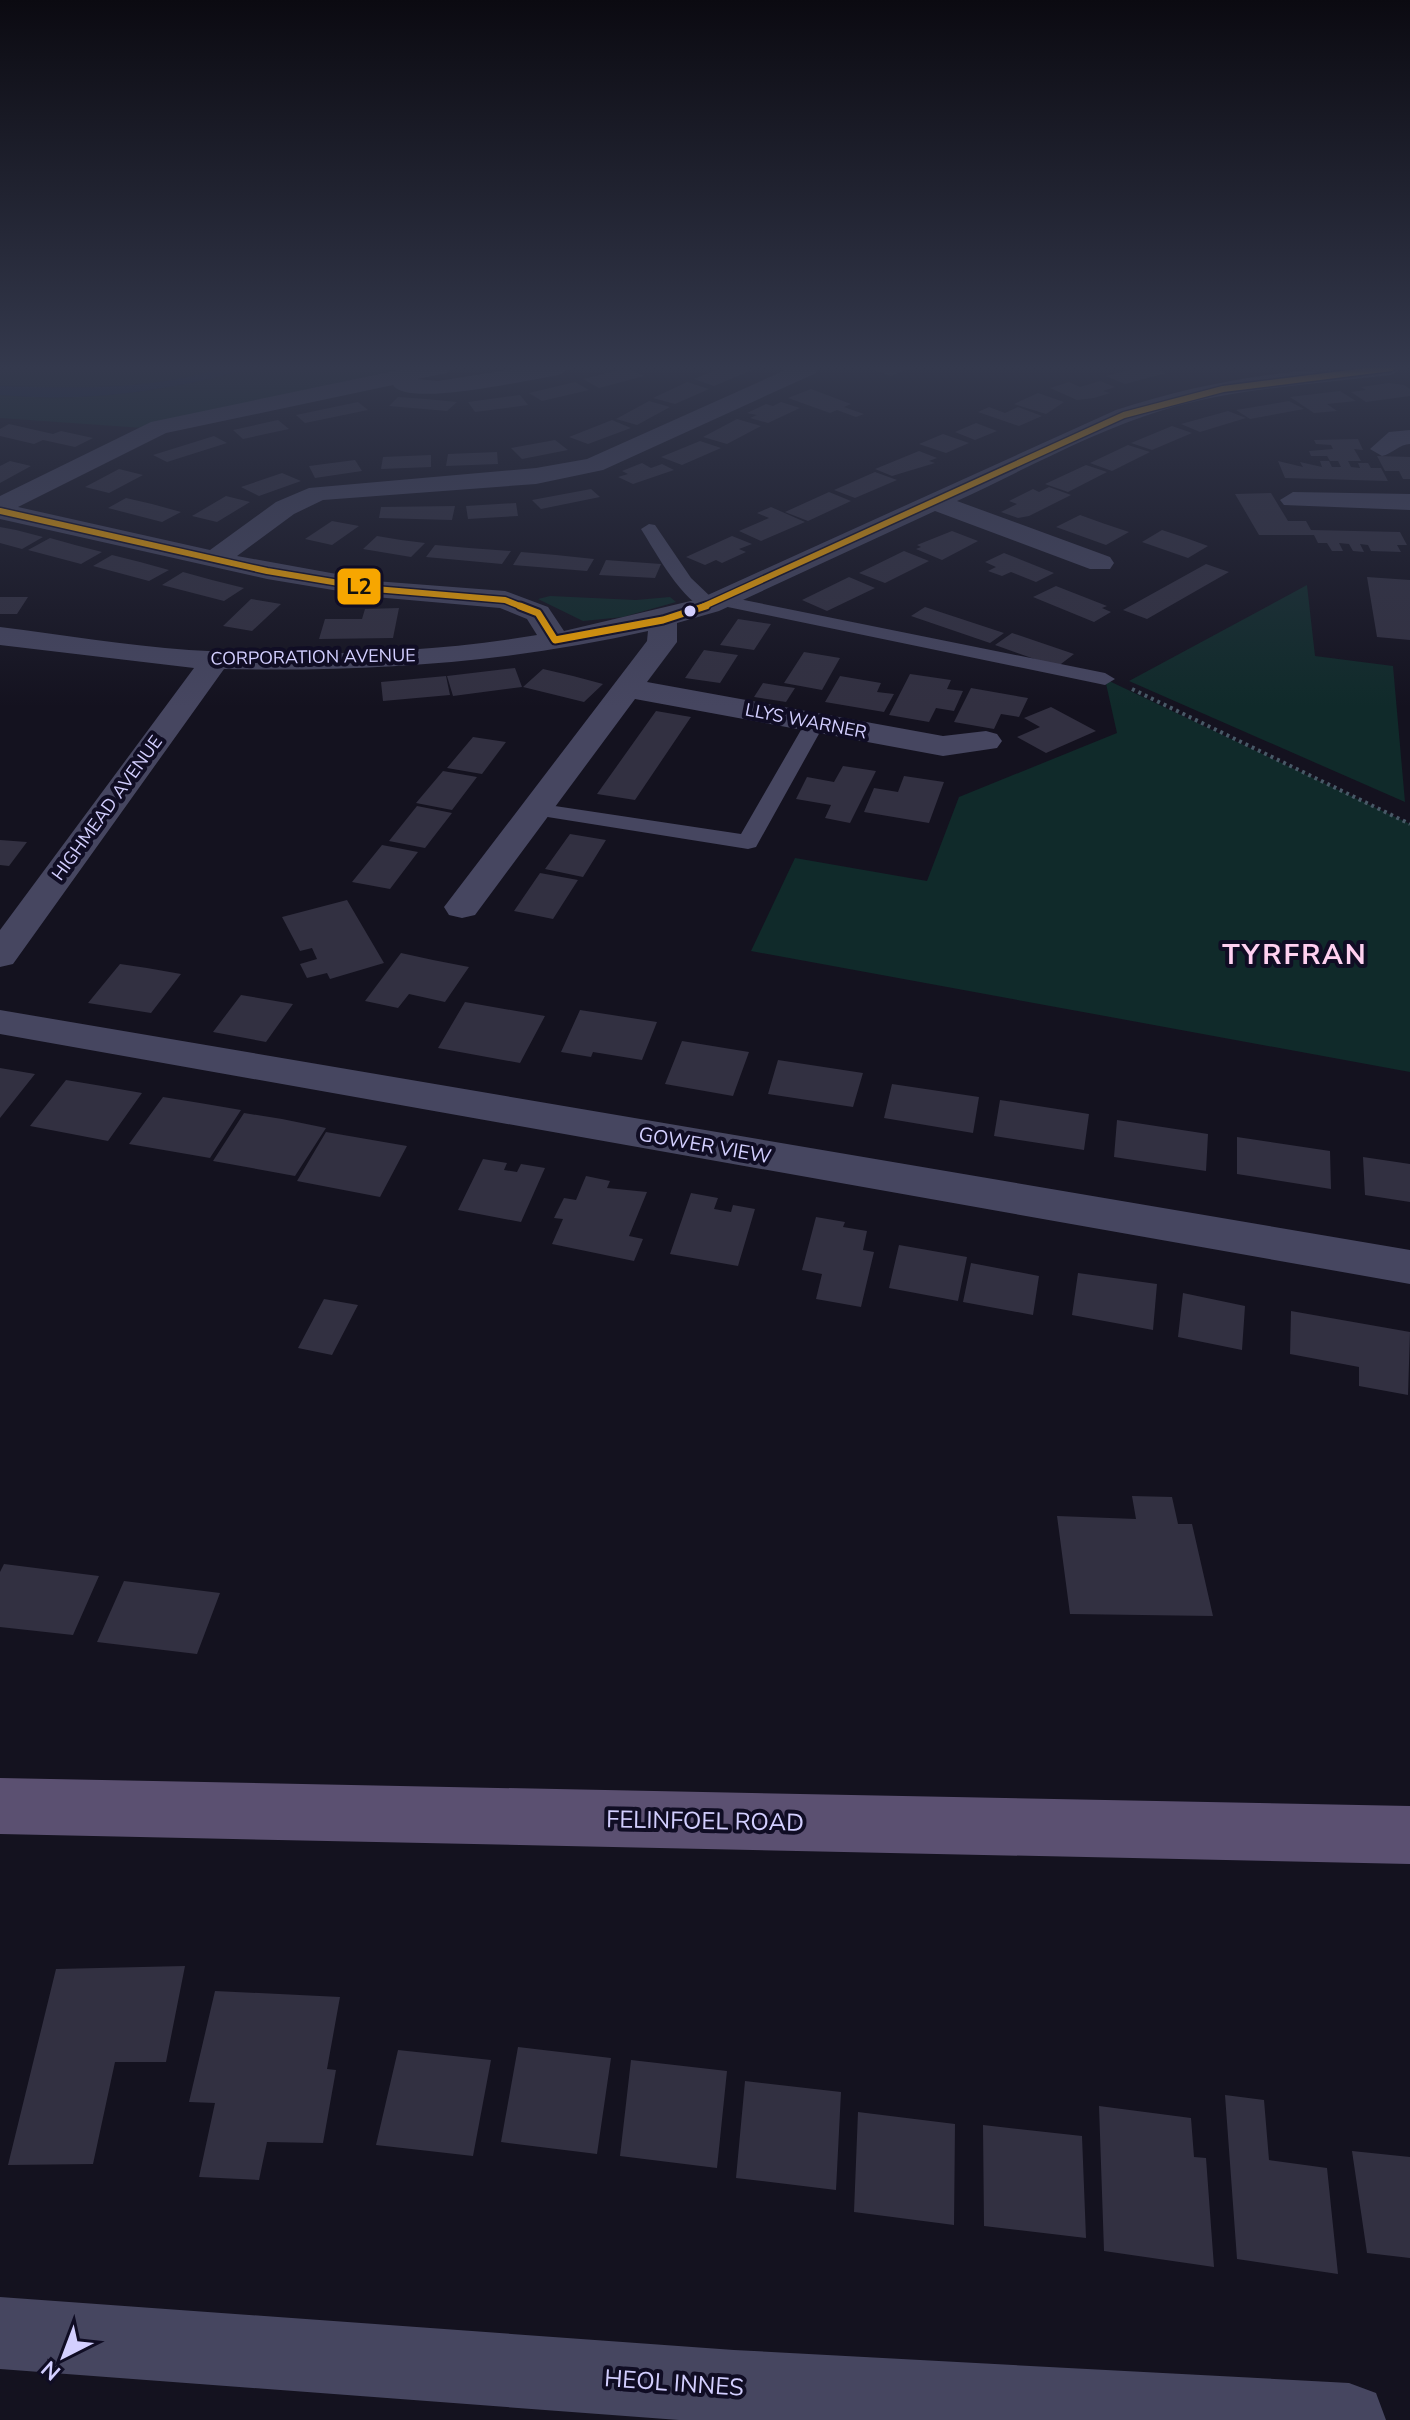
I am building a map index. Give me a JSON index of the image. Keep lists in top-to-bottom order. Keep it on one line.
{"streets":{"main road":["FELINFOEL ROAD"],"street":["CORPORATION AVENUE","LLYS WARNER","HIGHMEAD AVENUE","GOWER VIEW","HEOL INNES"]},"crossings":[["CORPORATION AVENUE","HIGHMEAD AVENUE"]],"districts":["TYRFRAN"],"lines":["transit line L2"],"north":"bottom left"}
